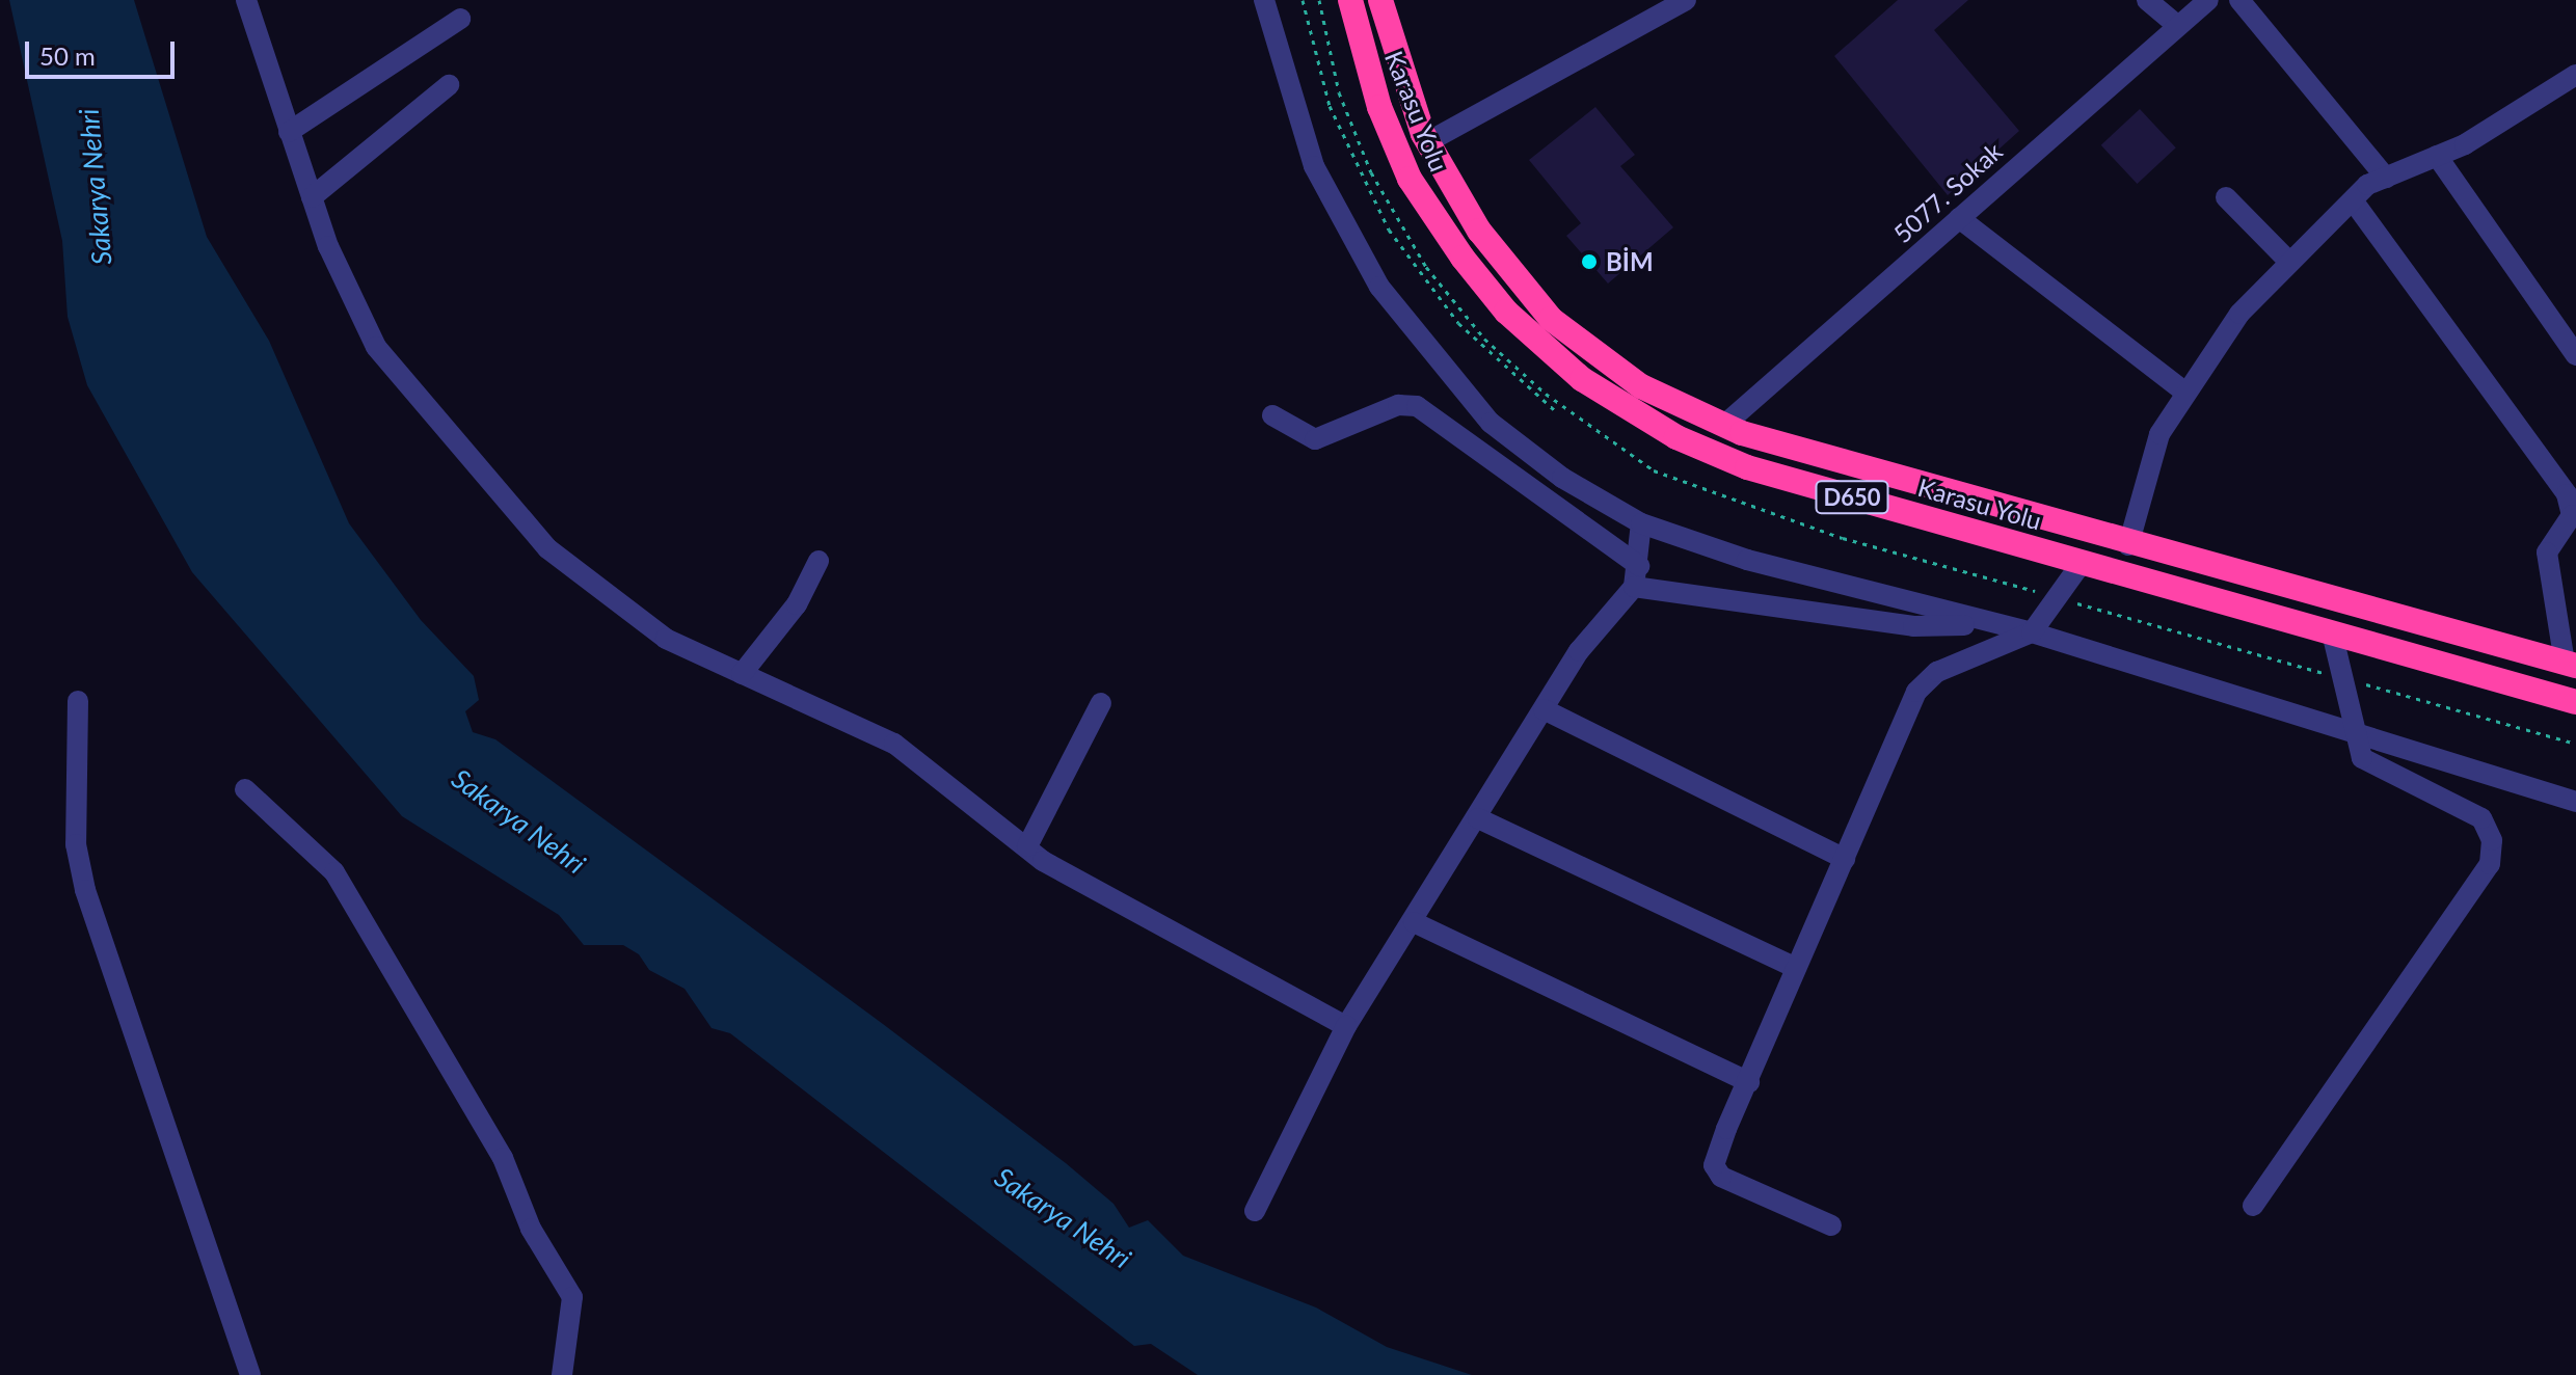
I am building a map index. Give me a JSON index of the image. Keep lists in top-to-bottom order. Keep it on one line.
{"streets":{"highway":["Karasu Yolu","D650"],"street":["5077. Sokak"]},"crossings":[["Karasu Yolu","5077. Sokak"]],"water":["Sakarya Nehri"],"places":["BİM"],"scale_bar":"50 m"}
